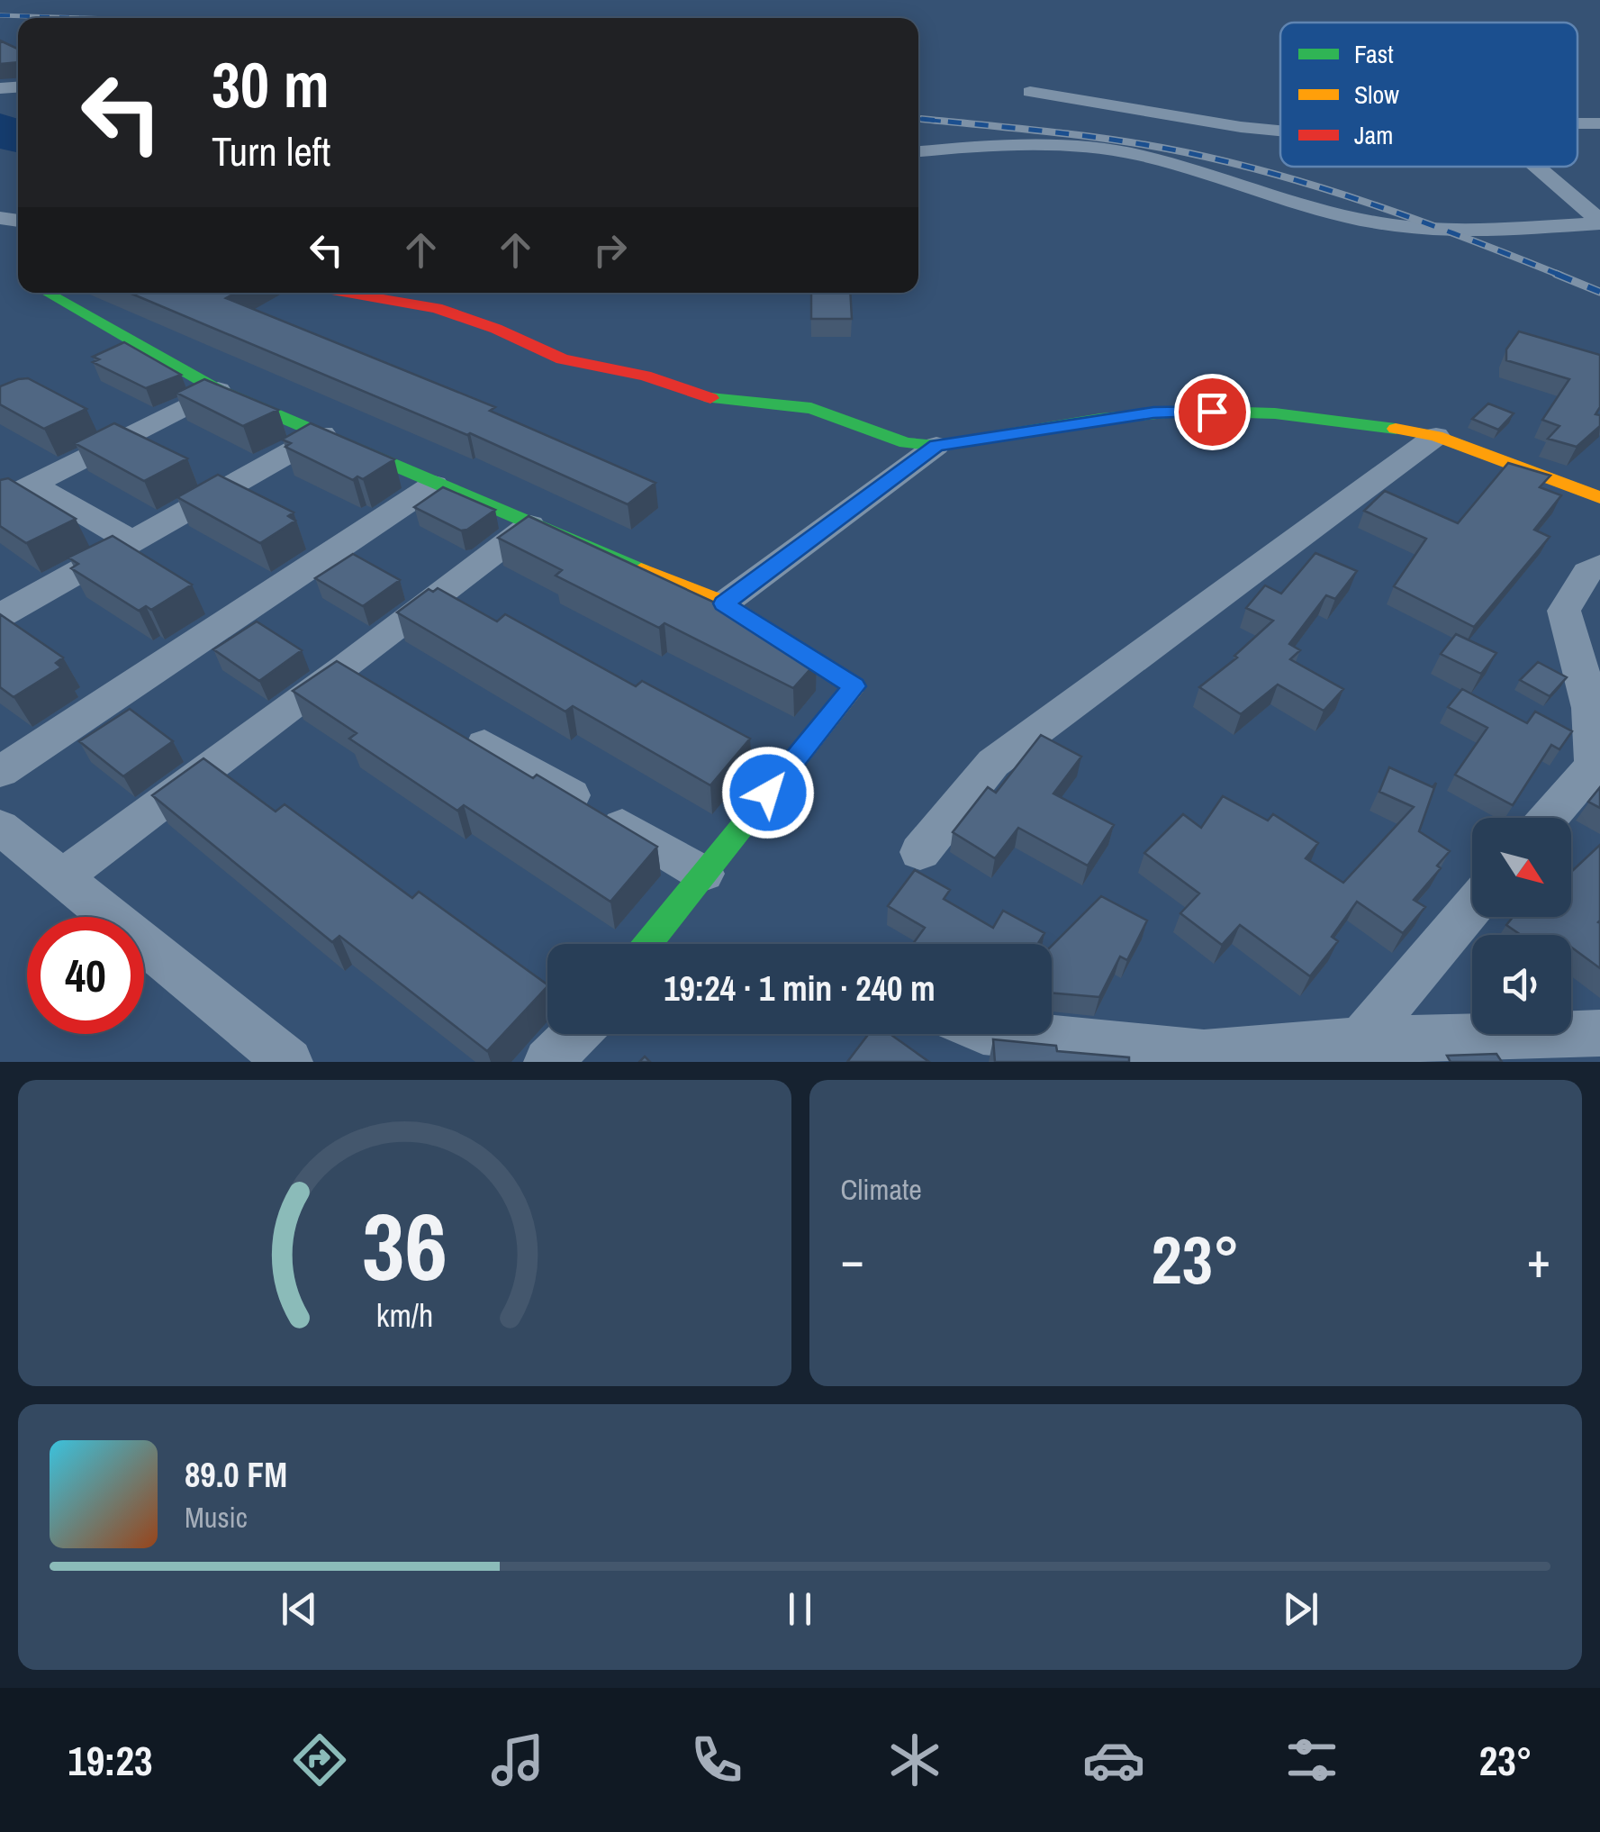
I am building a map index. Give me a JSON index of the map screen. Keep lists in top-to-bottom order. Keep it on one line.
{"legend":["Fast","Slow","Jam"],"north":"bottom right","page":{"turn":["30 m","Turn left"],"limit":"40","trip":"19:24 · 1 min · 240 m","tile":"Climate","heat":["−","23°","+"],"song":["89.0 FM","Music"],"tabs":["19:23","23°"],"gauge":["36","km/h"]}}
